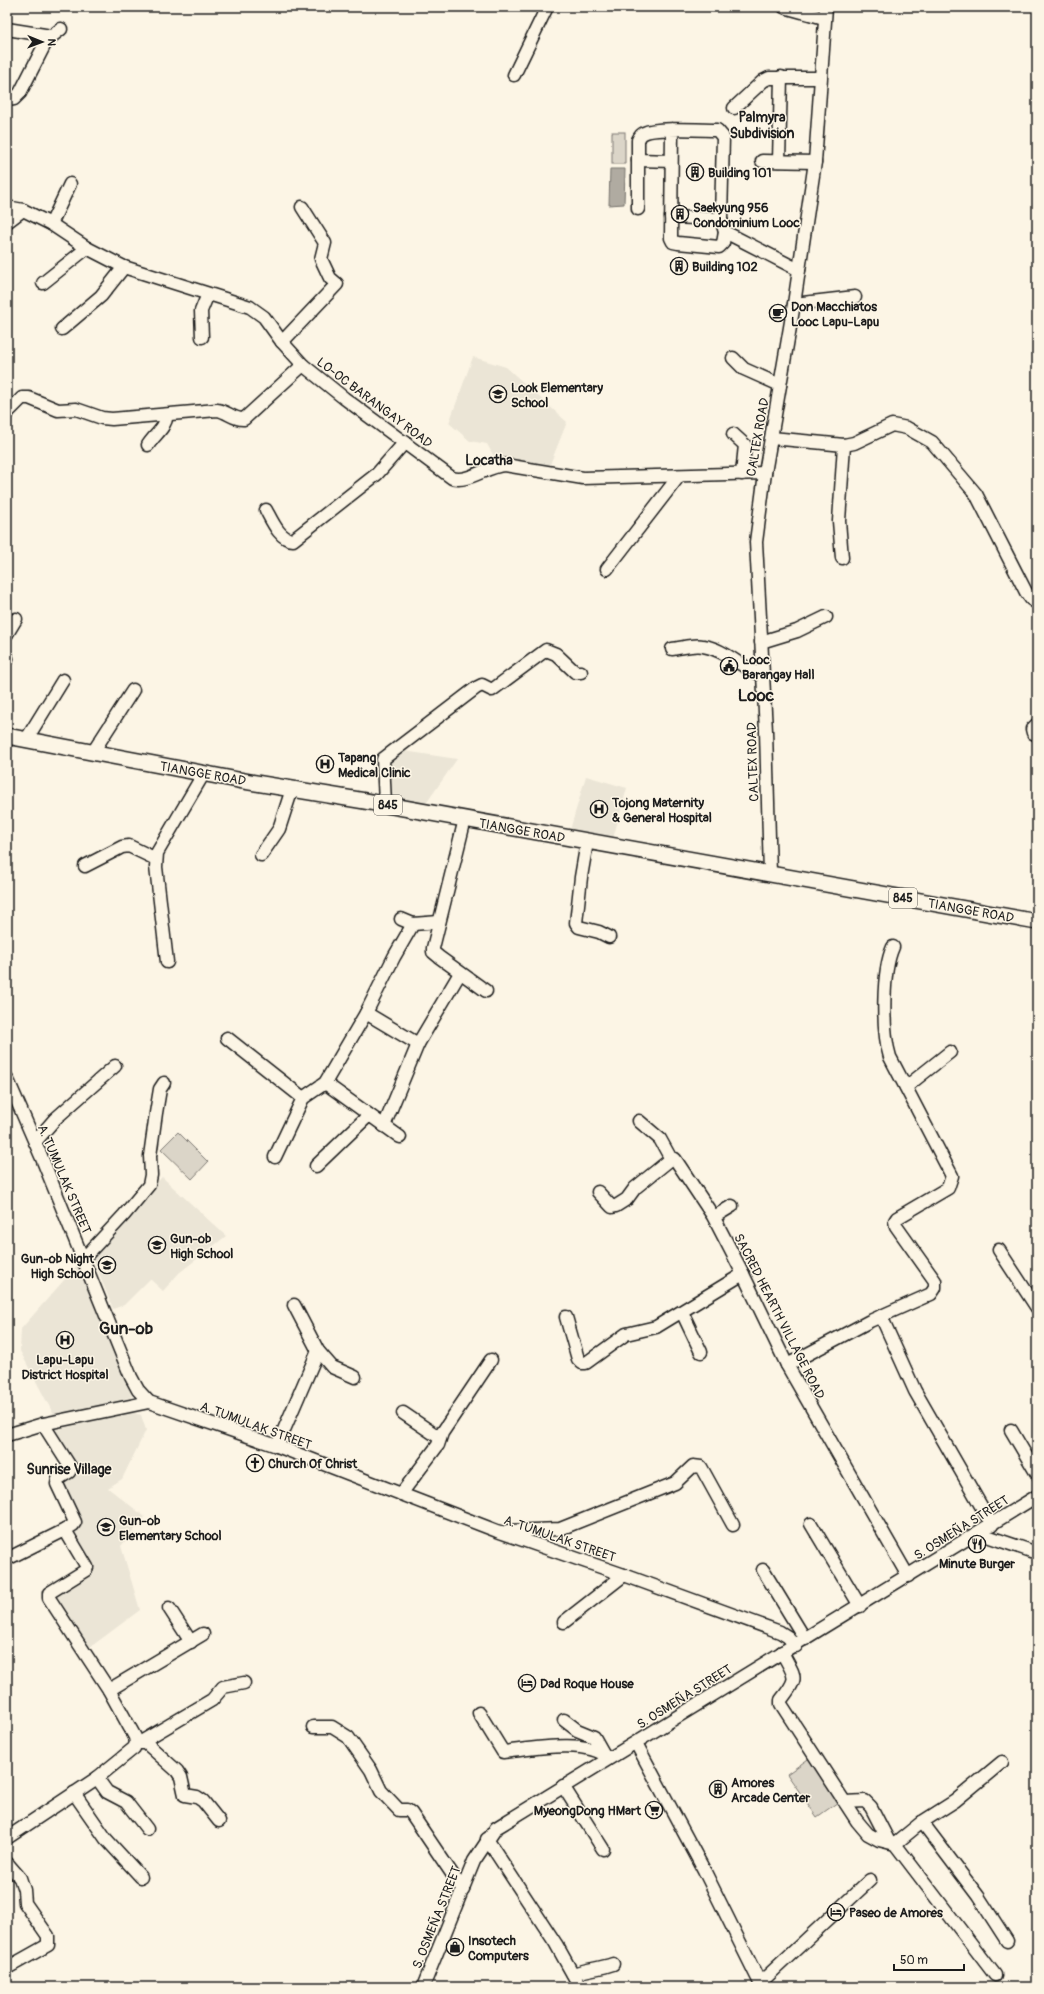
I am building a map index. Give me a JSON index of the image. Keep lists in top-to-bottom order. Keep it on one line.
{"streets":{"main road":["TIANGGE ROAD","845"],"street":["LO-OC BARANGAY ROAD","CALTEX ROAD","A. TUMULAK STREET","SACRED HEARTH VILLAGE ROAD","S. OSMEÑA STREET"]},"crossings":[["LO-OC BARANGAY ROAD","CALTEX ROAD"],["CALTEX ROAD","TIANGGE ROAD"],["A. TUMULAK STREET","S. OSMEÑA STREET"],["SACRED HEARTH VILLAGE ROAD","S. OSMEÑA STREET"]],"districts":["Palmyra Subdivision","Locatha","Looc","Gun-ob","Sunrise Village"],"places":{"building":["Building 101","Saekyung 956 Condominium Looc","Building 102","Amores Arcade Center"],"cafe":["Don Macchiatos Looc Lapu-Lapu"],"school or university":["Look Elementary School","Gun-ob High School","Gun-ob Night High School","Gun-ob Elementary School"],"public building":["Looc Barangay Hall"],"hospital":["Tapang Medical Clinic","Tojong Maternity & General Hospital","Lapu-Lapu District Hospital"],"church":["Church Of Christ"],"restaurant":["Minute Burger"],"hotel":["Dad Roque House","Paseo de Amores"],"supermarket":["MyeongDong HMart"],"shop":["Insotech Computers"]},"scale_bar":"50 m","north":"right"}
